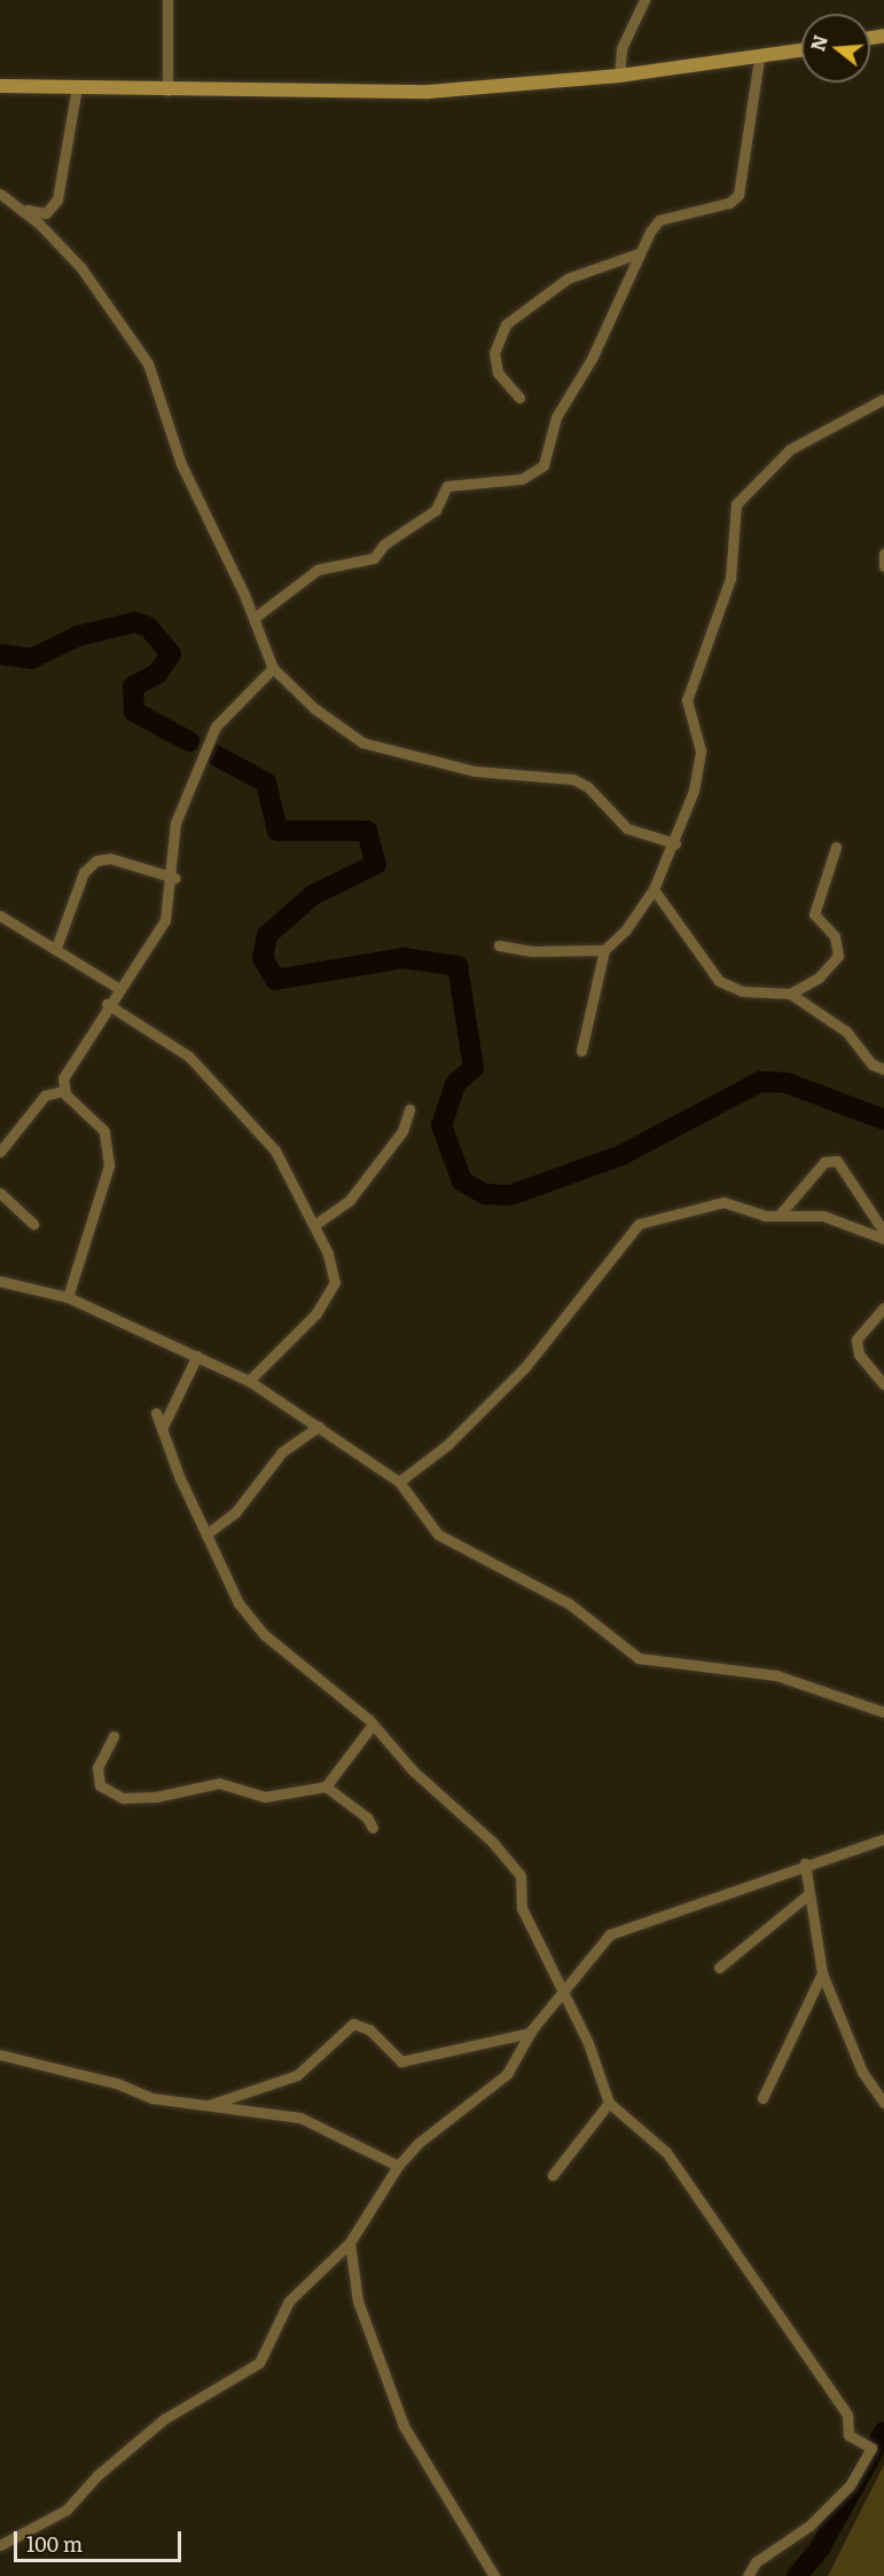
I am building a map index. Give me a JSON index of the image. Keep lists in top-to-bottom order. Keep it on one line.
{"scale_bar":"100 m","north":"left"}
